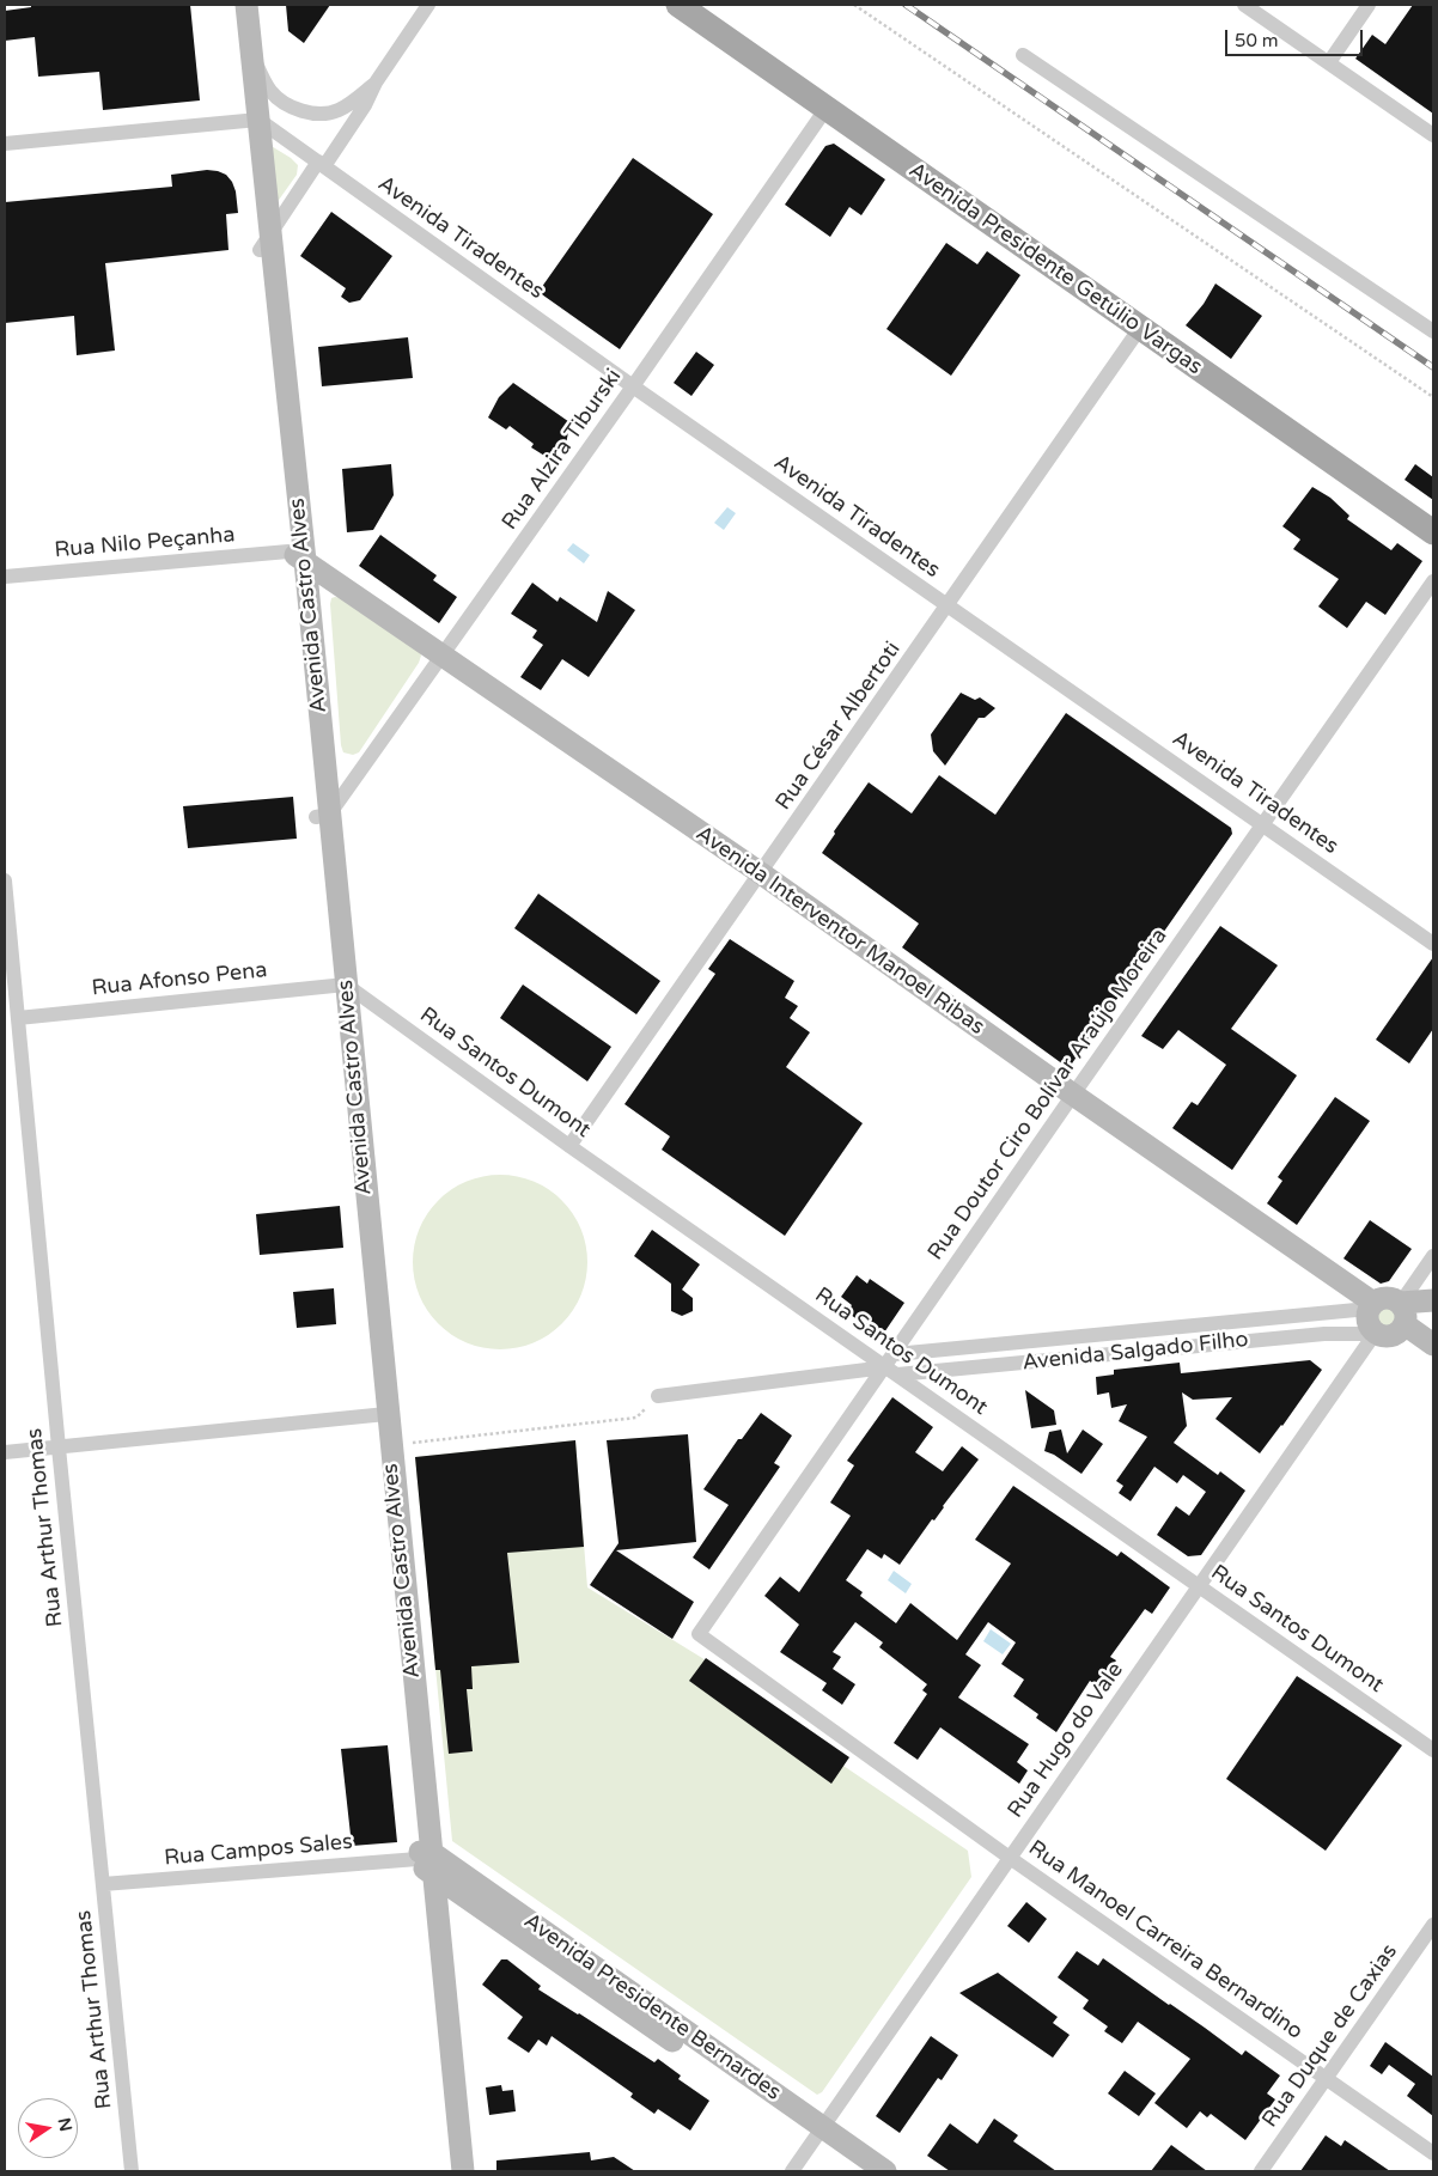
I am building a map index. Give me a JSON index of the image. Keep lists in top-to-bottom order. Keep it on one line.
{"streets":{"main road":["Avenida Presidente Getúlio Vargas","Avenida Castro Alves","Avenida Interventor Manoel Ribas","Avenida Presidente Bernardes"],"street":["Avenida Tiradentes","Rua Alzira Tiburski","Rua Nilo Peçanha","Rua César Albertoti","Rua Afonso Pena","Rua Santos Dumont","Rua Doutor Ciro Bolívar Araújo Moreira","Avenida Salgado Filho","Rua Arthur Thomas","Rua Hugo do Vale","Rua Campos Sales","Rua Manoel Carreira Bernardino","Rua Duque de Caxias"]},"crossings":[["Avenida Tiradentes","Rua Alzira Tiburski"],["Avenida Tiradentes","Avenida Castro Alves"],["Avenida Tiradentes","Rua César Albertoti"],["Avenida Tiradentes","Rua Doutor Ciro Bolívar Araújo Moreira"],["Avenida Presidente Getúlio Vargas","Rua Alzira Tiburski"],["Avenida Presidente Getúlio Vargas","Rua César Albertoti"],["Rua Alzira Tiburski","Avenida Castro Alves"],["Rua Alzira Tiburski","Avenida Interventor Manoel Ribas"],["Rua Nilo Peçanha","Avenida Castro Alves"],["Rua Nilo Peçanha","Avenida Interventor Manoel Ribas"],["Avenida Castro Alves","Avenida Interventor Manoel Ribas"],["Avenida Castro Alves","Rua Afonso Pena"],["Avenida Castro Alves","Rua Santos Dumont"],["Avenida Castro Alves","Rua Campos Sales"],["Avenida Castro Alves","Avenida Presidente Bernardes"],["Rua César Albertoti","Avenida Interventor Manoel Ribas"],["Rua César Albertoti","Rua Santos Dumont"],["Avenida Interventor Manoel Ribas","Rua Doutor Ciro Bolívar Araújo Moreira"],["Avenida Interventor Manoel Ribas","Avenida Salgado Filho"],["Avenida Interventor Manoel Ribas","Rua Hugo do Vale"],["Rua Afonso Pena","Rua Santos Dumont"],["Rua Afonso Pena","Rua Arthur Thomas"],["Rua Santos Dumont","Rua Doutor Ciro Bolívar Araújo Moreira"],["Rua Santos Dumont","Avenida Salgado Filho"],["Rua Santos Dumont","Rua Hugo do Vale"],["Rua Doutor Ciro Bolívar Araújo Moreira","Avenida Salgado Filho"],["Rua Doutor Ciro Bolívar Araújo Moreira","Rua Manoel Carreira Bernardino"],["Avenida Salgado Filho","Rua Hugo do Vale"],["Rua Arthur Thomas","Rua Campos Sales"],["Rua Hugo do Vale","Rua Manoel Carreira Bernardino"],["Rua Hugo do Vale","Avenida Presidente Bernardes"],["Rua Campos Sales","Avenida Presidente Bernardes"],["Rua Manoel Carreira Bernardino","Rua Duque de Caxias"]],"scale_bar":"50 m","north":"right"}
